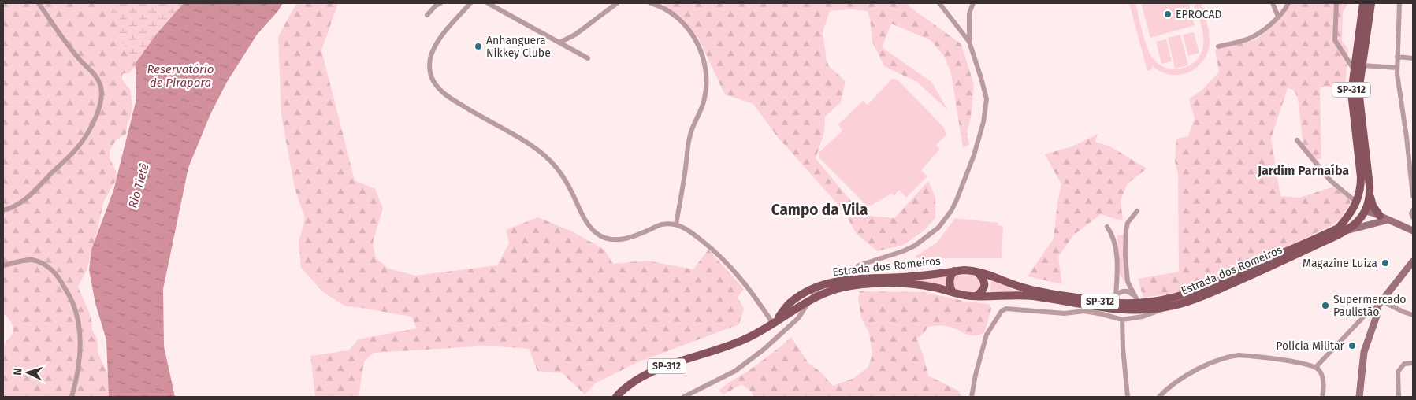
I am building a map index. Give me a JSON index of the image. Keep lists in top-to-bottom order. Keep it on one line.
{"streets":{"main road":["SP-312","Estrada dos Romeiros"]},"crossings":[["SP-312","Estrada dos Romeiros"]],"districts":["Jardim Parnaíba","Campo da Vila"],"water":["Reservatório de Pirapora","Rio Tietê"],"places":["EPROCAD","Anhanguera Nikkey Clube","Magazine Luiza","Supermercado Paulistão","Policia Militar"],"north":"left"}
